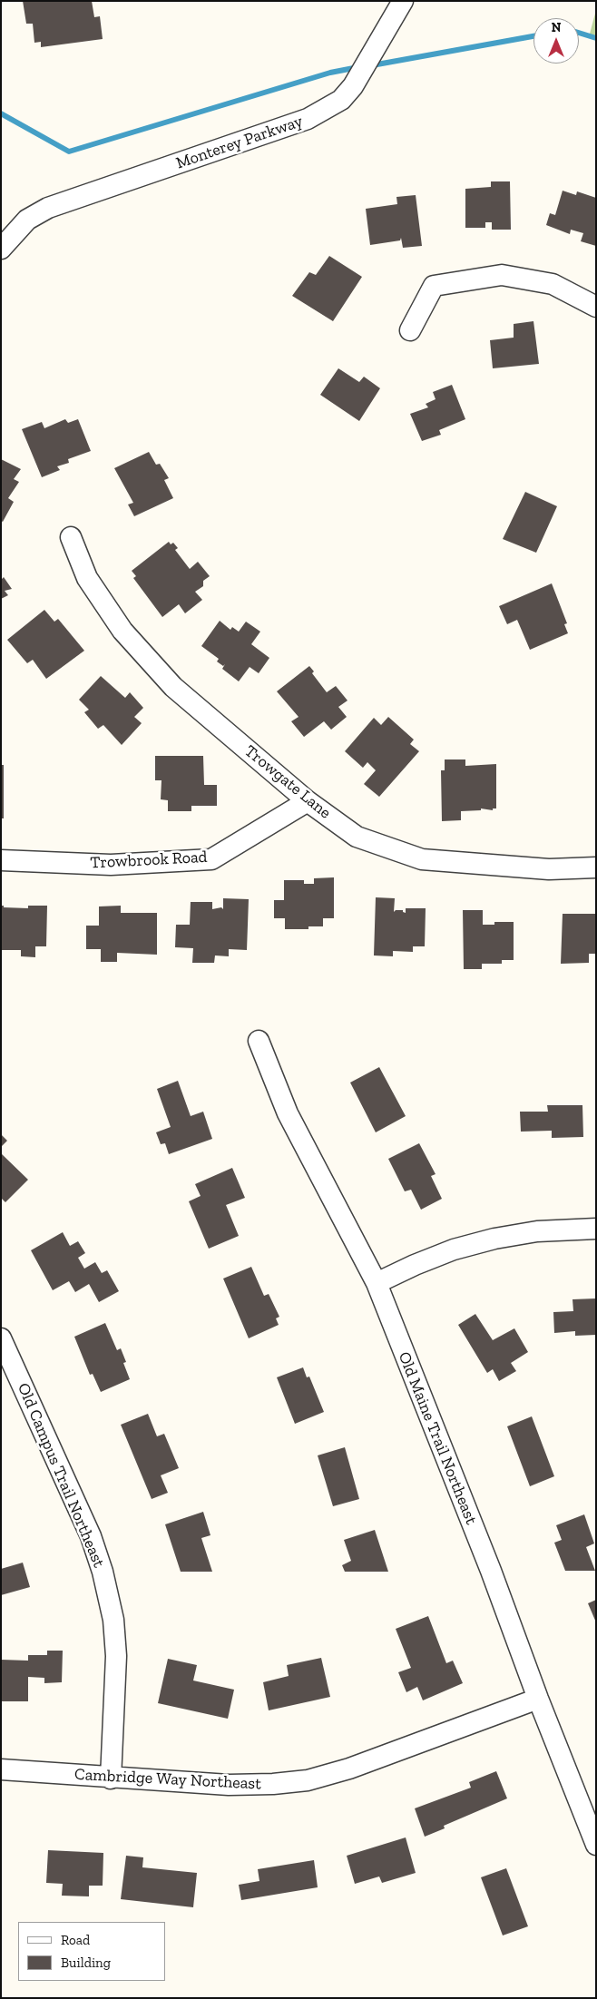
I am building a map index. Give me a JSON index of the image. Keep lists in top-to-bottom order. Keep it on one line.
{"streets":{"street":["Monterey Parkway","Trowgate Lane","Trowbrook Road","Old Maine Trail Northeast","Old Campus Trail Northeast","Cambridge Way Northeast"]},"crossings":[["Trowgate Lane","Trowbrook Road"],["Old Maine Trail Northeast","Cambridge Way Northeast"],["Old Campus Trail Northeast","Cambridge Way Northeast"]],"legend":["Road","Building"],"north":"top"}
